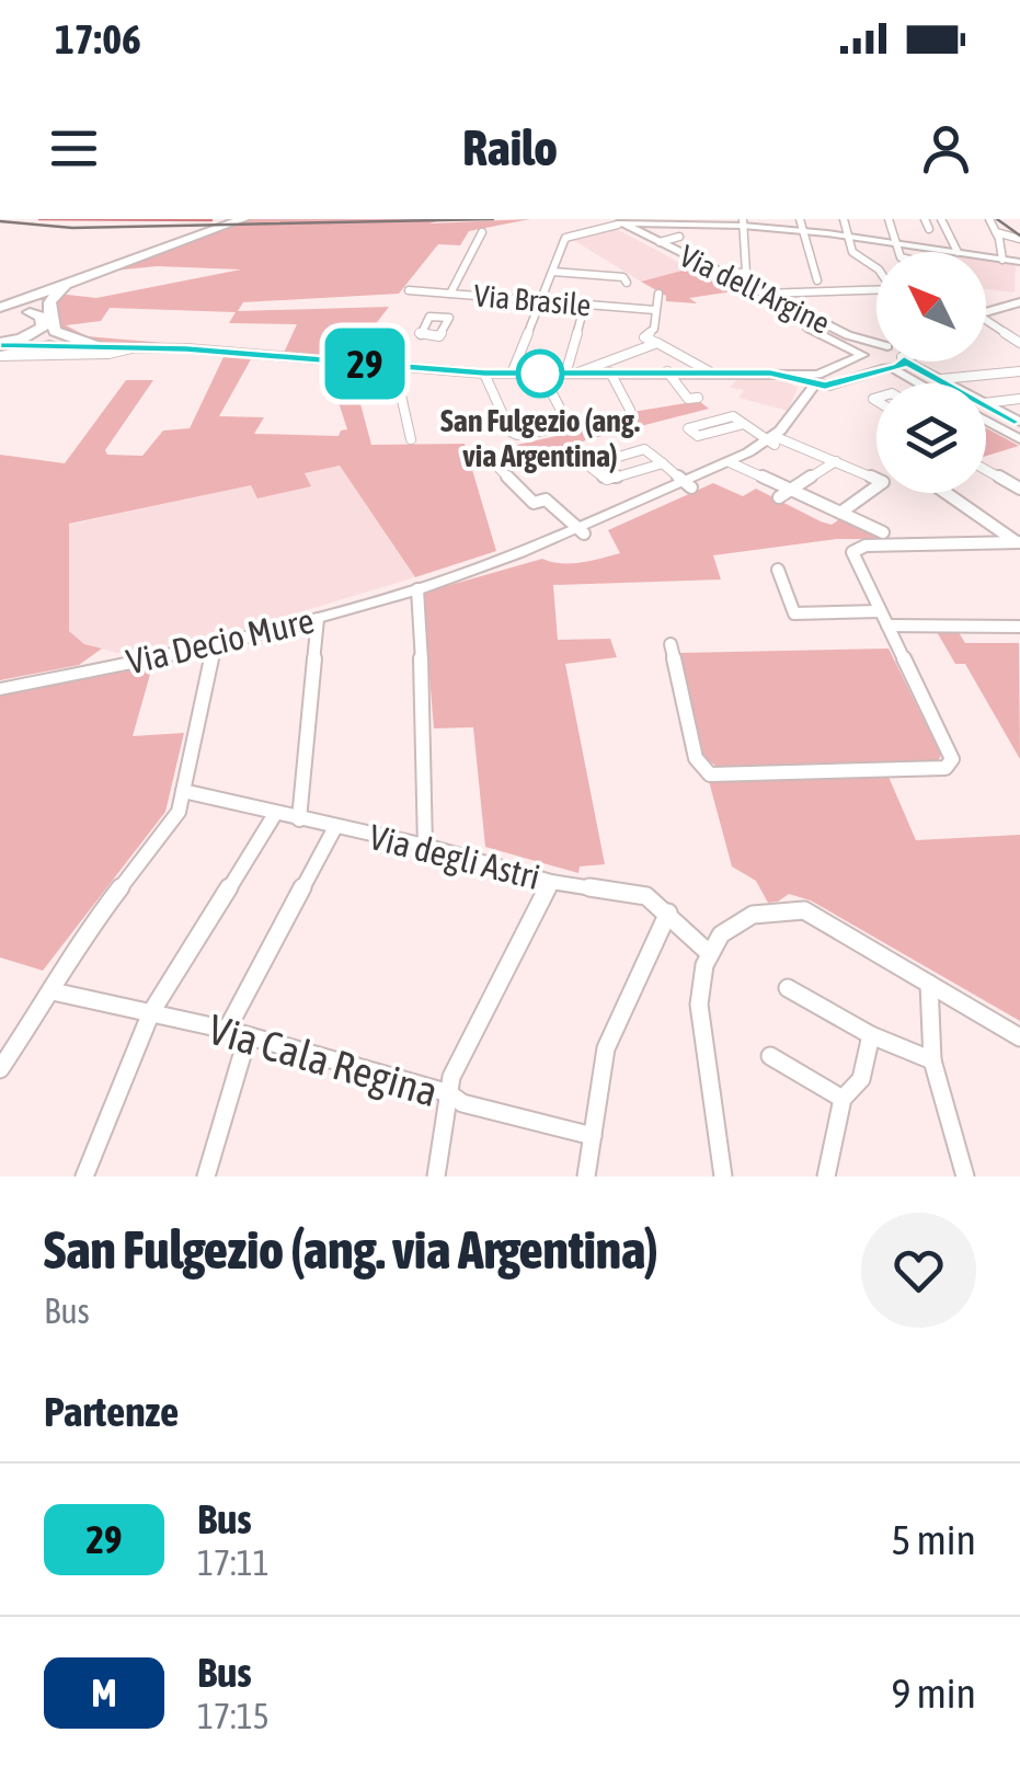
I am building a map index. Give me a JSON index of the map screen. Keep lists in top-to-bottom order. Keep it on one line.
{"streets":{"street":["Via dell'Argine","Via Brasile","Via Decio Mure","Via degli Astri","Via Cala Regina"]},"places":["San Fulgezio (ang. via Argentina)"],"lines":["bus line 29"],"north":"top left","page":{"status":"17:06","header":"Railo","on_map":"29","heading":[["San Fulgezio (ang. via Argentina)","Bus"],"Partenze"],"list":[{"mark":"29","name":"Bus","note":"17:11","value":"5 min"},{"mark":"M","name":"Bus","note":"17:15","value":"9 min"}]}}
